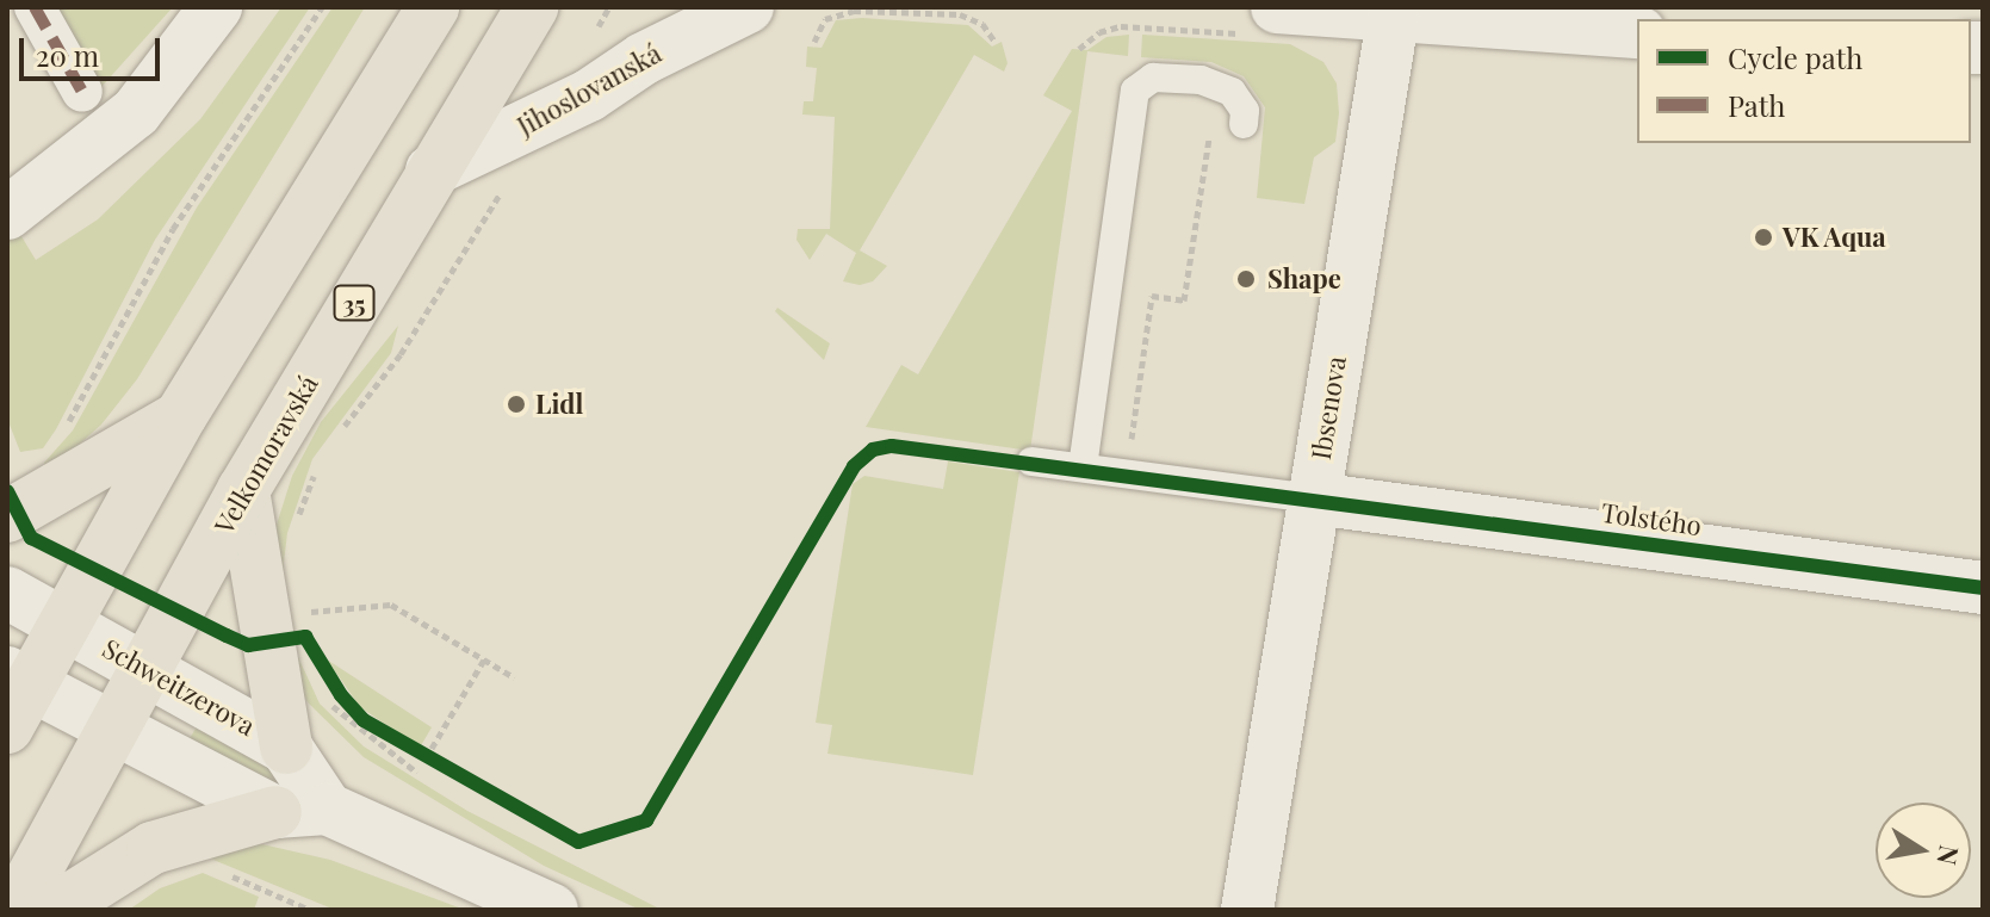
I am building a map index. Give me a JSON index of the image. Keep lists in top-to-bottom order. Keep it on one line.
{"streets":{"main road":["35","Velkomoravská"],"street":["Jihoslovanská","Ibsenova","Tolstého","Schweitzerova"]},"crossings":[["Jihoslovanská","Velkomoravská"],["Ibsenova","Tolstého"],["Velkomoravská","Schweitzerova"]],"places":["VK Aqua","Shape","Lidl"],"legend":["Cycle path","Path"],"scale_bar":"20 m","north":"right"}
